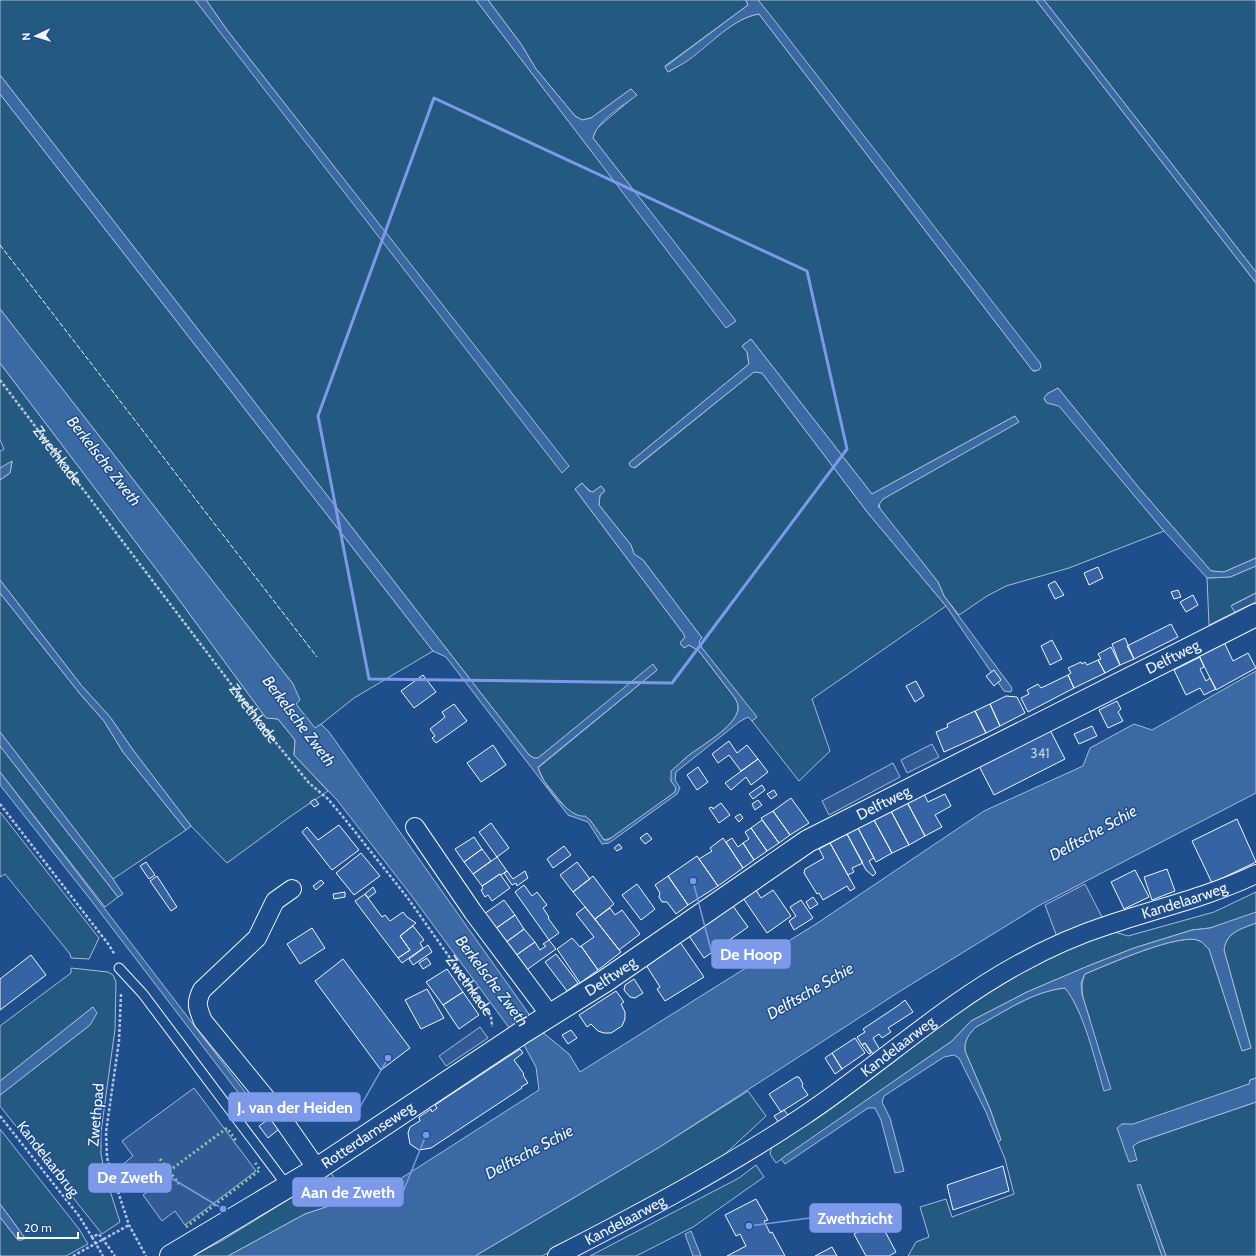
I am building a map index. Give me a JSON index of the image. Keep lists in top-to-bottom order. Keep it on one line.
{"streets":{"street":["Delftweg","Kandelaarweg","Rotterdamseweg"],"path":["Zwethkade","Zwethpad","Kandelaarbrug"]},"crossings":[["Zwethkade","Delftweg"],["Zwethkade","Rotterdamseweg"],["Delftweg","Rotterdamseweg"]],"water":["Berkelsche Zweth","Delftsche Schie"],"places":["De Hoop","J. van der Heiden","Aan de Zweth","De Zweth","Zwethzicht"],"house_numbers":["341"],"scale_bar":"20 m","north":"left"}
